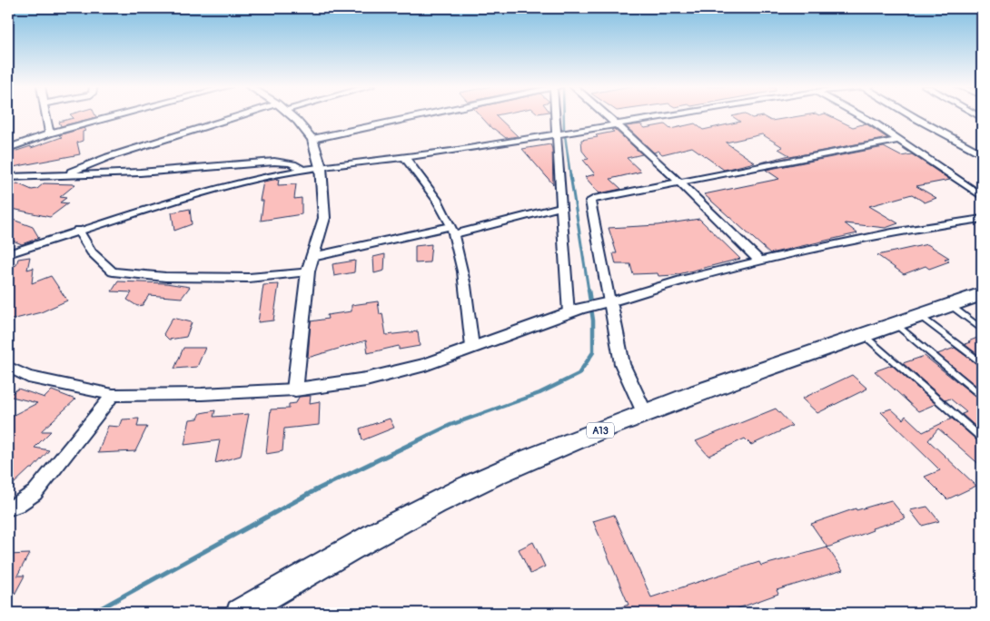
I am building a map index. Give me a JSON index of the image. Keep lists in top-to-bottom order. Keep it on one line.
{"streets":{"highway":["A13"]}}
